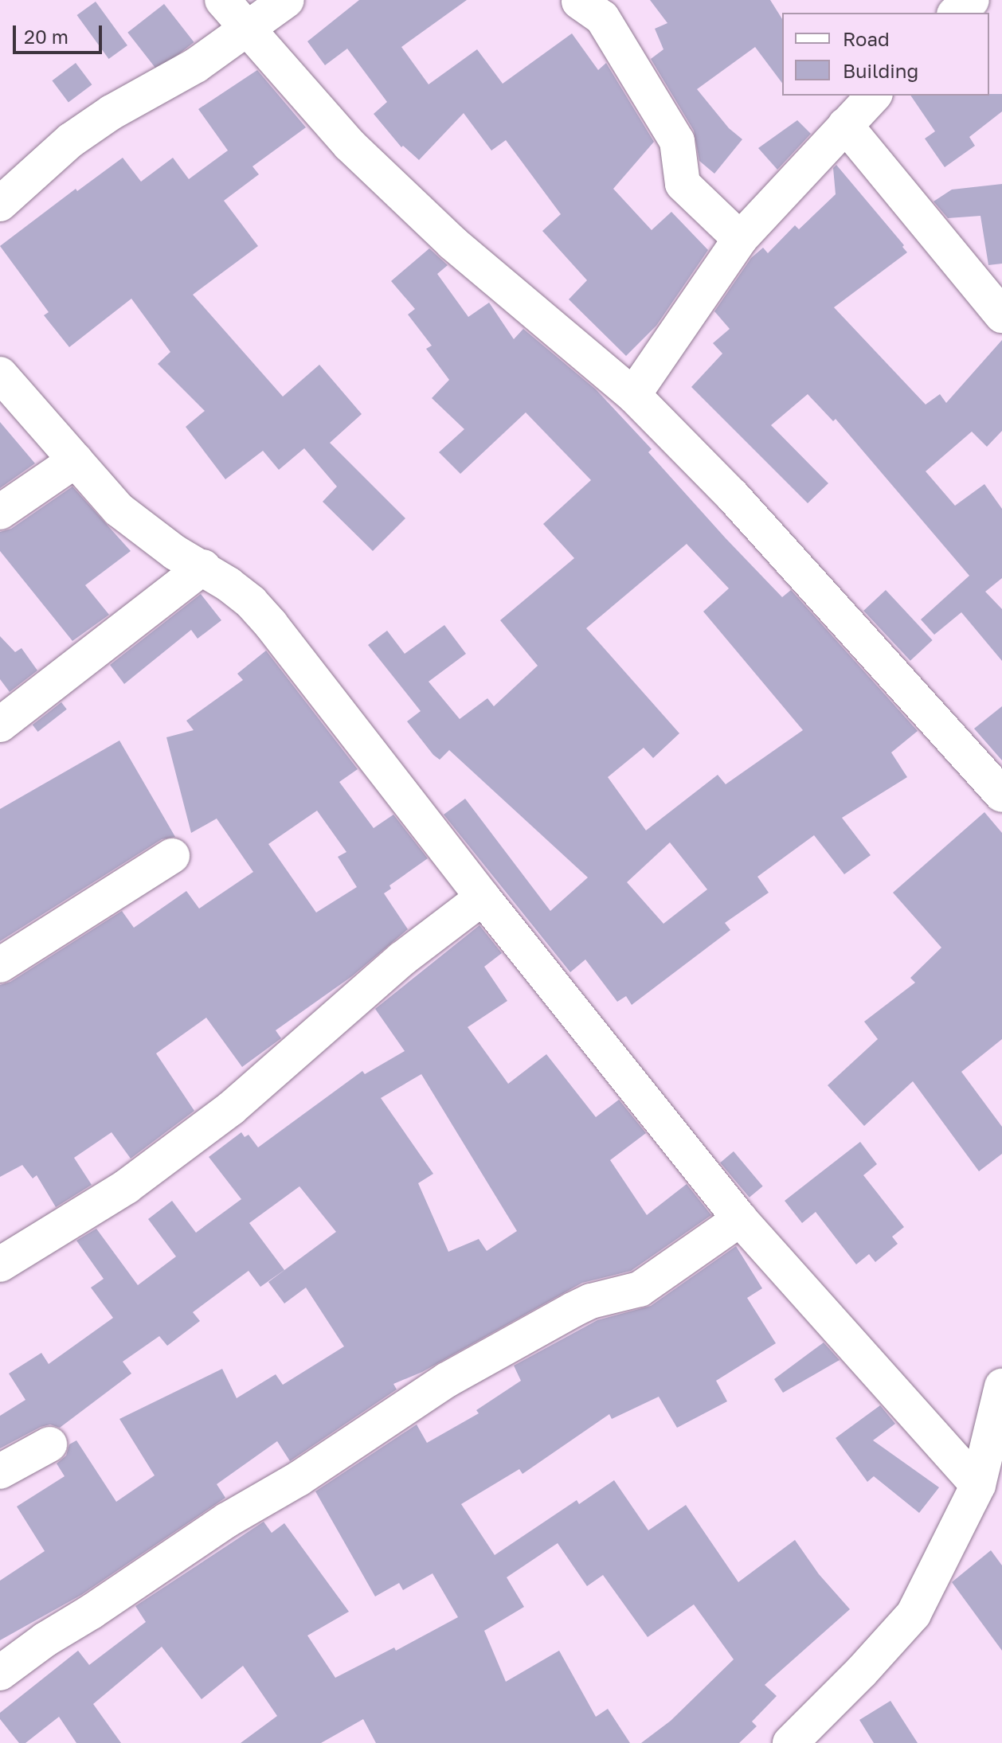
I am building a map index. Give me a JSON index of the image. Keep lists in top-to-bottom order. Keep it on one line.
{"legend":["Road","Building"],"scale_bar":"20 m"}
